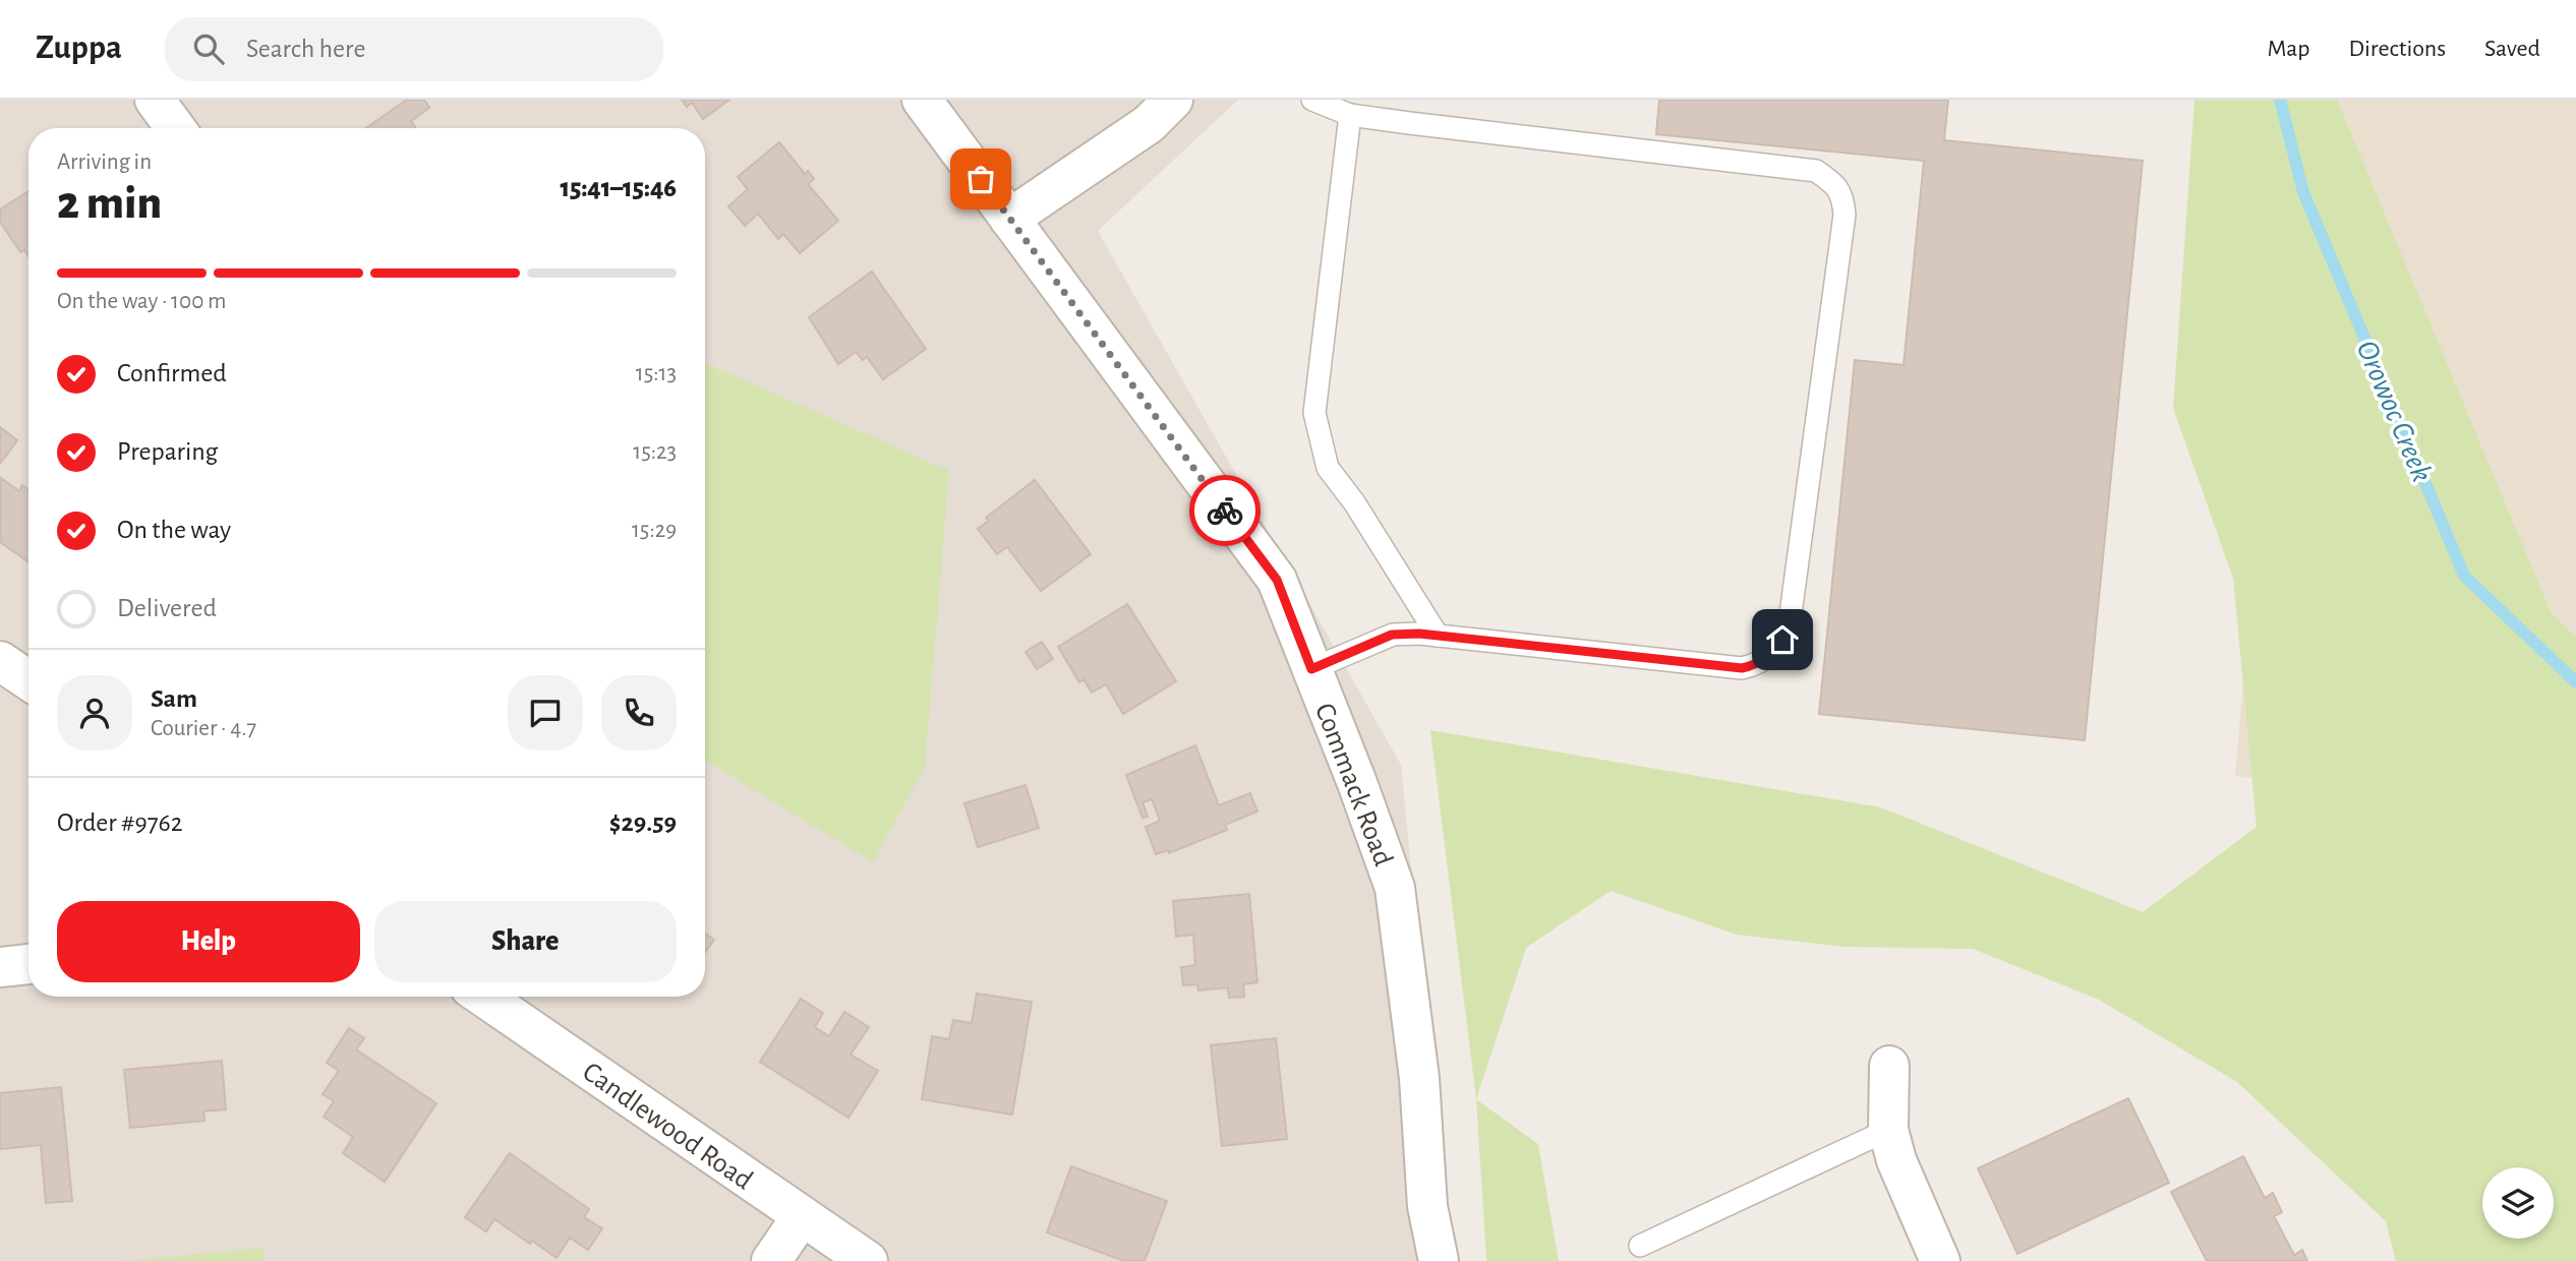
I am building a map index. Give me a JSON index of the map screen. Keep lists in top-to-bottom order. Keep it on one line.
{"streets":{"street":["Commack Road","Candlewood Road"]},"water":["Orowoc Creek"],"page":{"header":"Zuppa","search":"Search here","nav":["Map","Directions","Saved"],"heading":["2 min","Arriving in","15:41–15:46"],"panel":["Sam","Courier · 4.7","Order #9762","$29.59"],"bar":"On the way · 100 m","list":[["Confirmed","15:13"],["Preparing","15:23"],["On the way","15:29"],"Delivered"],"buttons":["Help","Share"]}}
